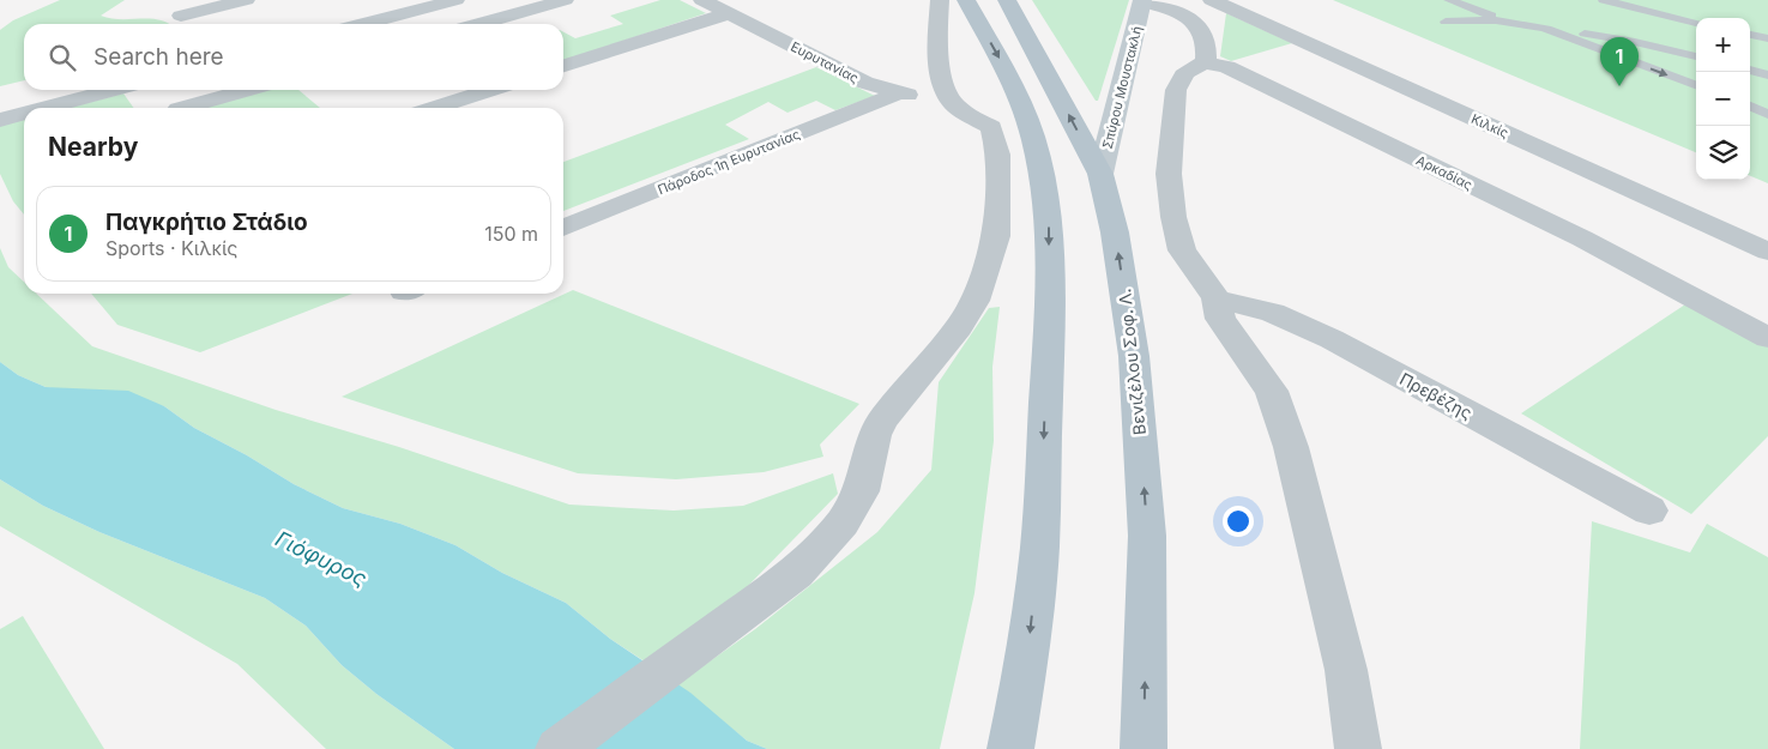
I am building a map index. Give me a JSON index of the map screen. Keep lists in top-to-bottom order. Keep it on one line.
{"streets":{"main road":["Σπύρου Μουστακλή","Βενιζέλου Σοφ. Λ."],"street":["Ευρυτανίας","Κιλκίς","Πάροδος 1η Ευρυτανίας","Αρκαδίας","Πρεβέζης"]},"crossings":[["Ευρυτανίας","Πάροδος 1η Ευρυτανίας"],["Σπύρου Μουστακλή","Βενιζέλου Σοφ. Λ."]],"water":["Γιόφυρος"],"page":{"map_buttons":["+","−"],"search":"Search here","pins":"1","heading":"Nearby","list":[{"mark":"1","name":"Παγκρήτιο Στάδιο","note":"Sports · Κιλκίς","value":"150 m"}]}}
